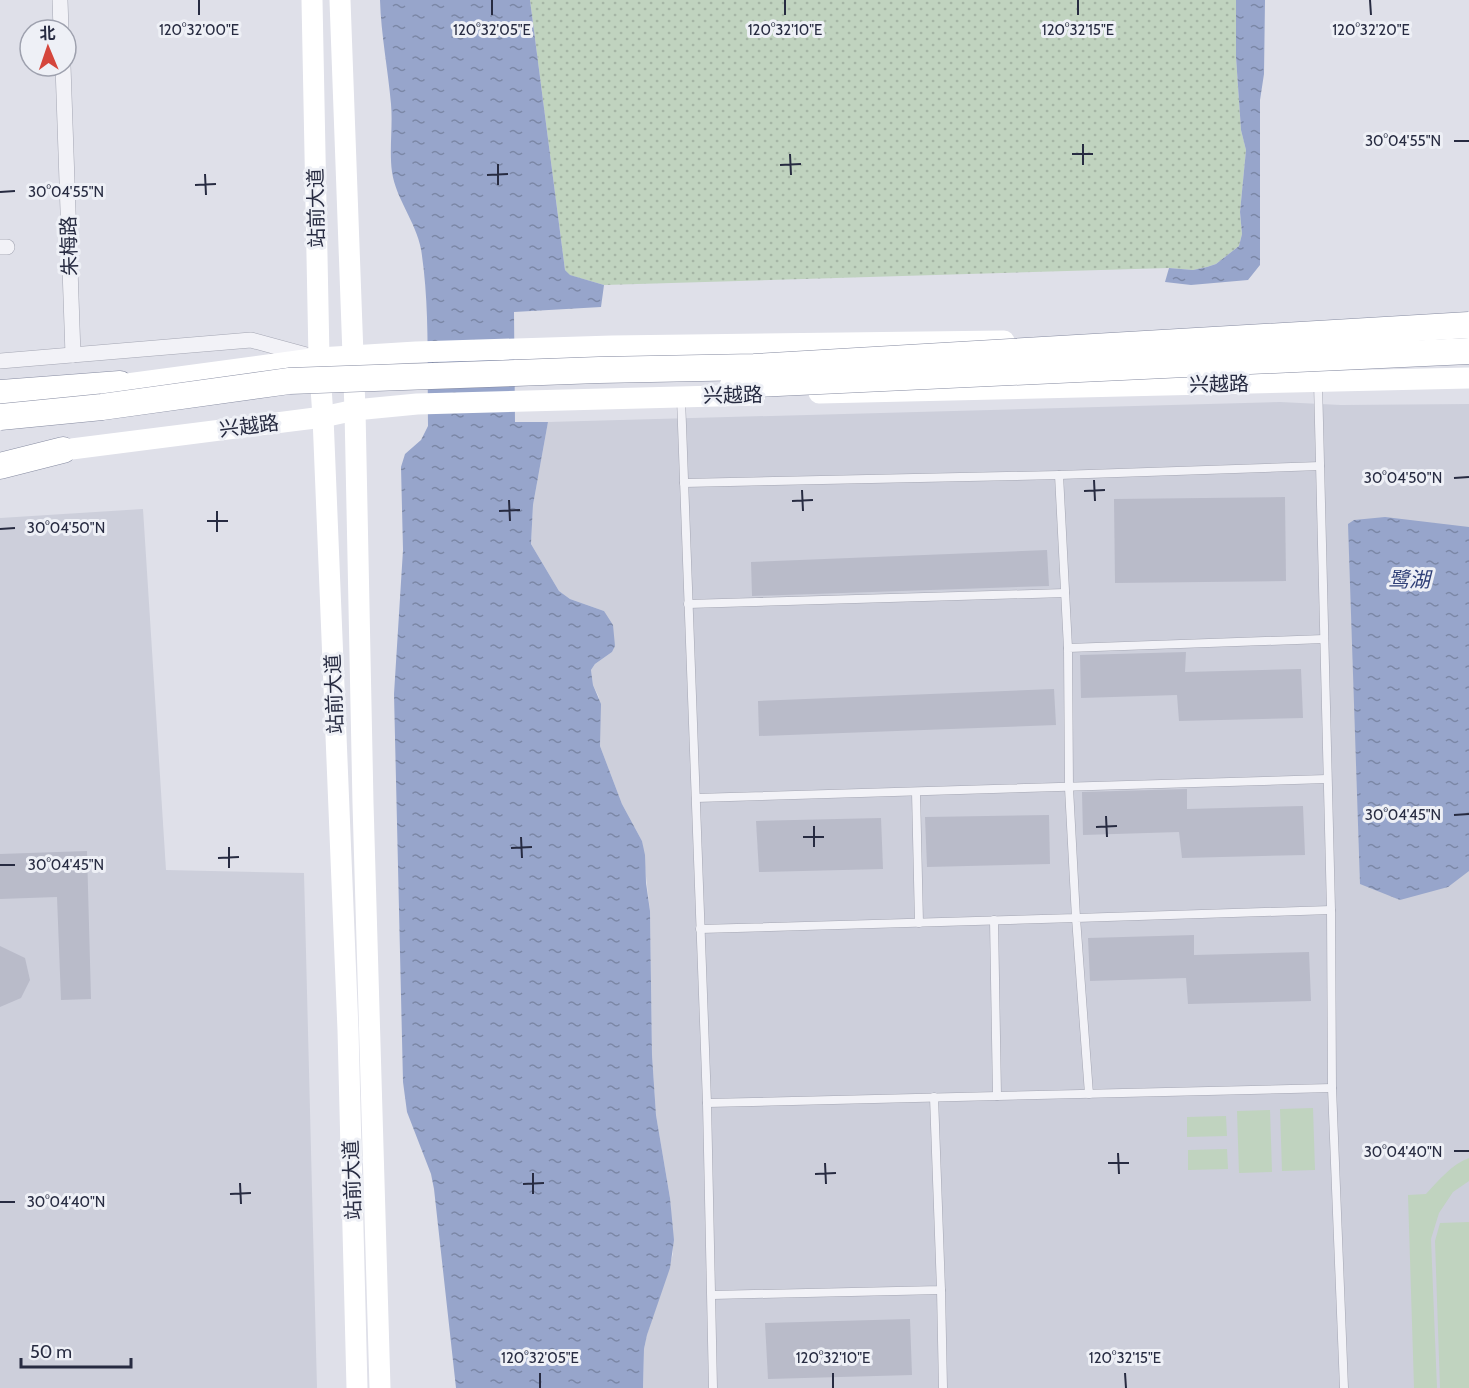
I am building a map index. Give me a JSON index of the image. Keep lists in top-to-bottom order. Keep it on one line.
{"streets":{"main road":["站前大道","兴越路"],"street":["朱梅路"]},"crossings":[["站前大道","兴越路"]],"water":["鹭湖"],"scale_bar":"50 m","north":"top","coordinates":["120°32'00\"E","120°32'05\"E","120°32'10\"E","120°32'15\"E","120°32'20\"E","30°04'55\"N","30°04'50\"N","30°04'45\"N","30°04'40\"N"]}
